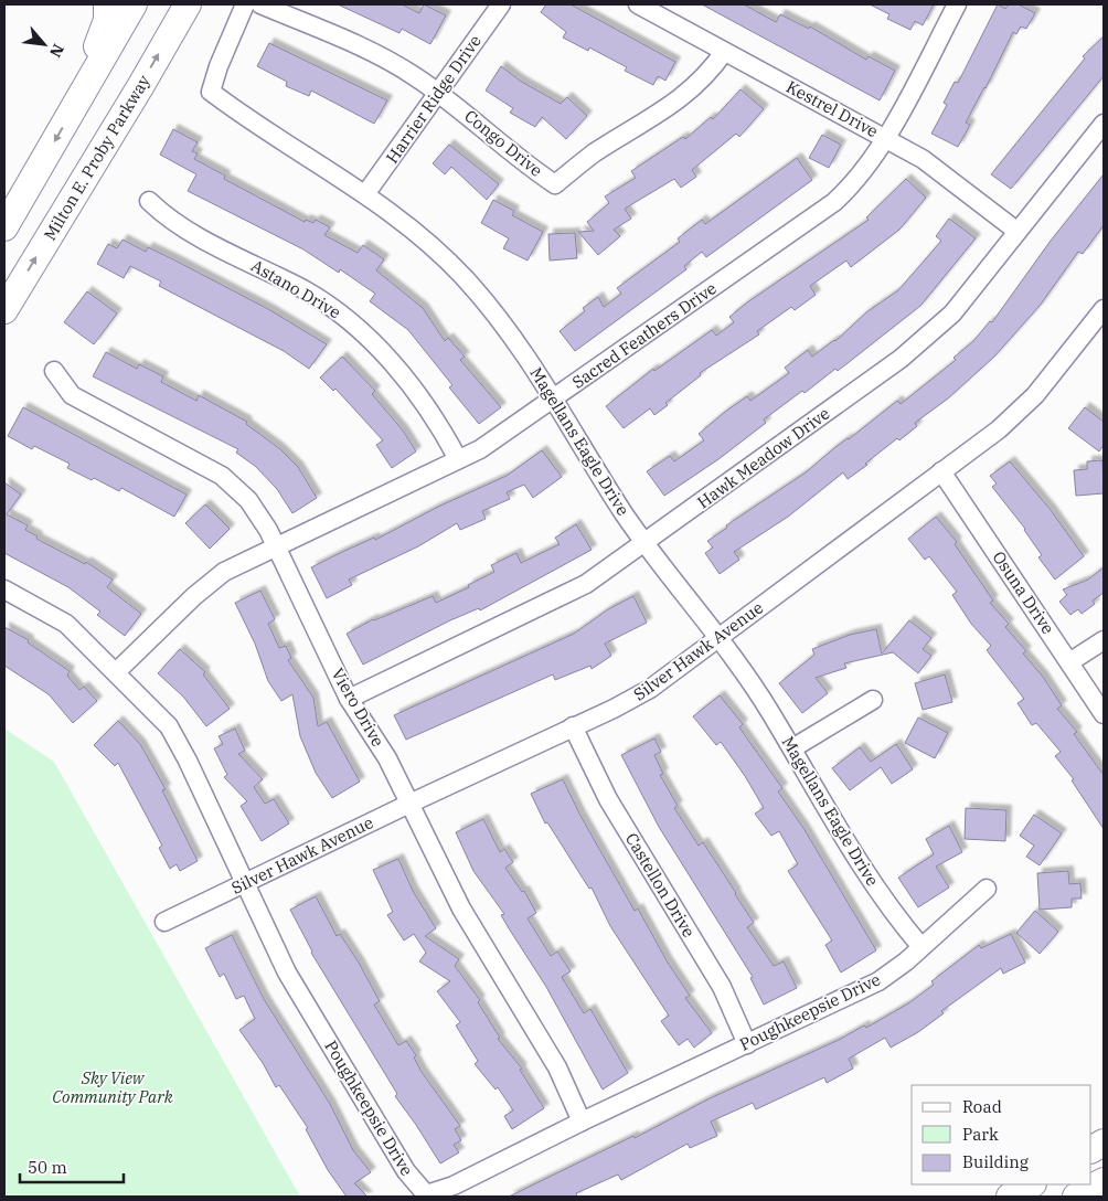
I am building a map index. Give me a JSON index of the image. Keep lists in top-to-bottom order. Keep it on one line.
{"streets":{"highway":["Milton E. Proby Parkway"],"street":["Harrier Ridge Drive","Kestrel Drive","Congo Drive","Astano Drive","Sacred Feathers Drive","Magellans Eagle Drive","Hawk Meadow Drive","Osuna Drive","Silver Hawk Avenue","Viero Drive","Castellon Drive","Poughkeepsie Drive"]},"crossings":[["Harrier Ridge Drive","Congo Drive"],["Harrier Ridge Drive","Magellans Eagle Drive"],["Kestrel Drive","Congo Drive"],["Kestrel Drive","Sacred Feathers Drive"],["Kestrel Drive","Hawk Meadow Drive"],["Astano Drive","Sacred Feathers Drive"],["Sacred Feathers Drive","Magellans Eagle Drive"],["Sacred Feathers Drive","Viero Drive"],["Sacred Feathers Drive","Poughkeepsie Drive"],["Magellans Eagle Drive","Hawk Meadow Drive"],["Magellans Eagle Drive","Silver Hawk Avenue"],["Magellans Eagle Drive","Poughkeepsie Drive"],["Hawk Meadow Drive","Viero Drive"],["Osuna Drive","Silver Hawk Avenue"],["Silver Hawk Avenue","Viero Drive"],["Silver Hawk Avenue","Castellon Drive"],["Silver Hawk Avenue","Poughkeepsie Drive"],["Viero Drive","Poughkeepsie Drive"],["Castellon Drive","Poughkeepsie Drive"]],"parks":["Sky View Community Park"],"legend":["Road","Park","Building"],"scale_bar":"50 m","north":"bottom right"}
